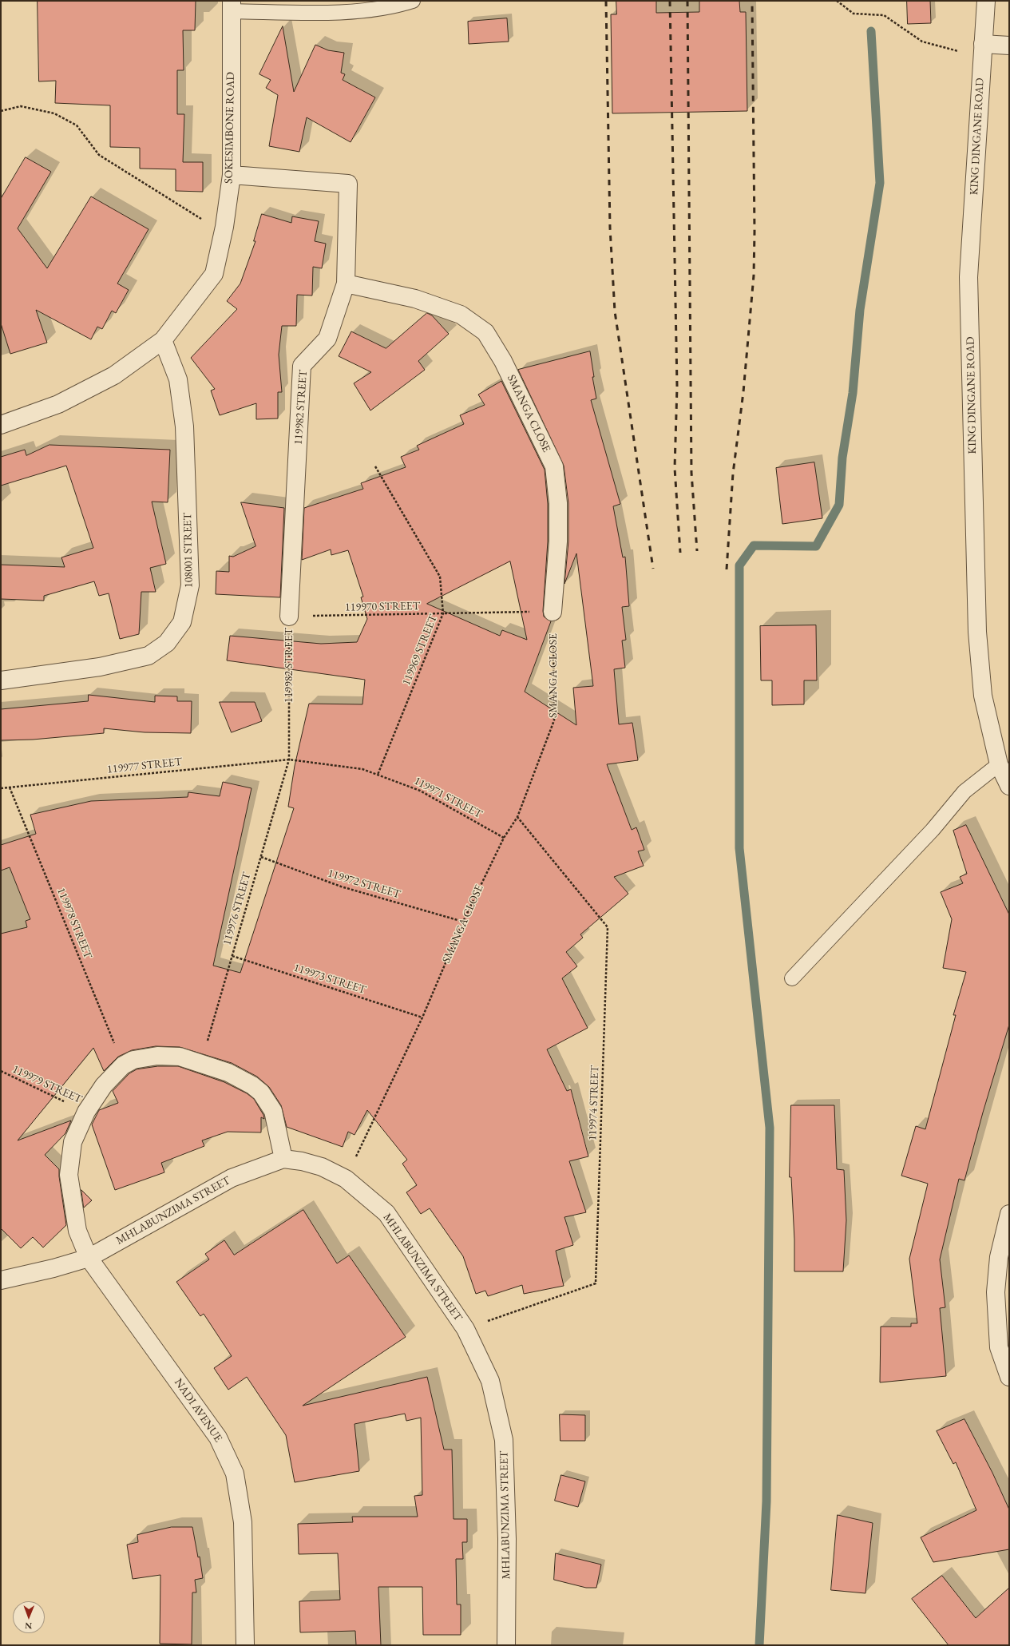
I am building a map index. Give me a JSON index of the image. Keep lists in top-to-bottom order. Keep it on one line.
{"streets":{"street":["SOKESIMBONE ROAD","KING DINGANE ROAD","119982 STREET","SMANGA CLOSE","108001 STREET","MHLABUNZIMA STREET","NADI AVENUE"],"path":["119970 STREET","119969 STREET","119977 STREET","119971 STREET","119972 STREET","119976 STREET","119978 STREET","119973 STREET","119979 STREET","119974 STREET"]},"crossings":[["SOKESIMBONE ROAD","119982 STREET"],["SOKESIMBONE ROAD","108001 STREET"],["119982 STREET","SMANGA CLOSE"],["119982 STREET","119970 STREET"],["119982 STREET","119977 STREET"],["119982 STREET","119971 STREET"],["119982 STREET","119976 STREET"],["SMANGA CLOSE","119970 STREET"],["SMANGA CLOSE","119971 STREET"],["SMANGA CLOSE","119972 STREET"],["SMANGA CLOSE","119973 STREET"],["SMANGA CLOSE","119974 STREET"],["SMANGA CLOSE","MHLABUNZIMA STREET"],["119970 STREET","119969 STREET"],["119969 STREET","119971 STREET"],["119977 STREET","119971 STREET"],["119977 STREET","119976 STREET"],["119977 STREET","119978 STREET"],["119971 STREET","119976 STREET"],["119972 STREET","119976 STREET"],["119976 STREET","119973 STREET"],["119978 STREET","NADI AVENUE"],["119979 STREET","NADI AVENUE"],["119974 STREET","MHLABUNZIMA STREET"],["MHLABUNZIMA STREET","NADI AVENUE"]],"north":"bottom"}
